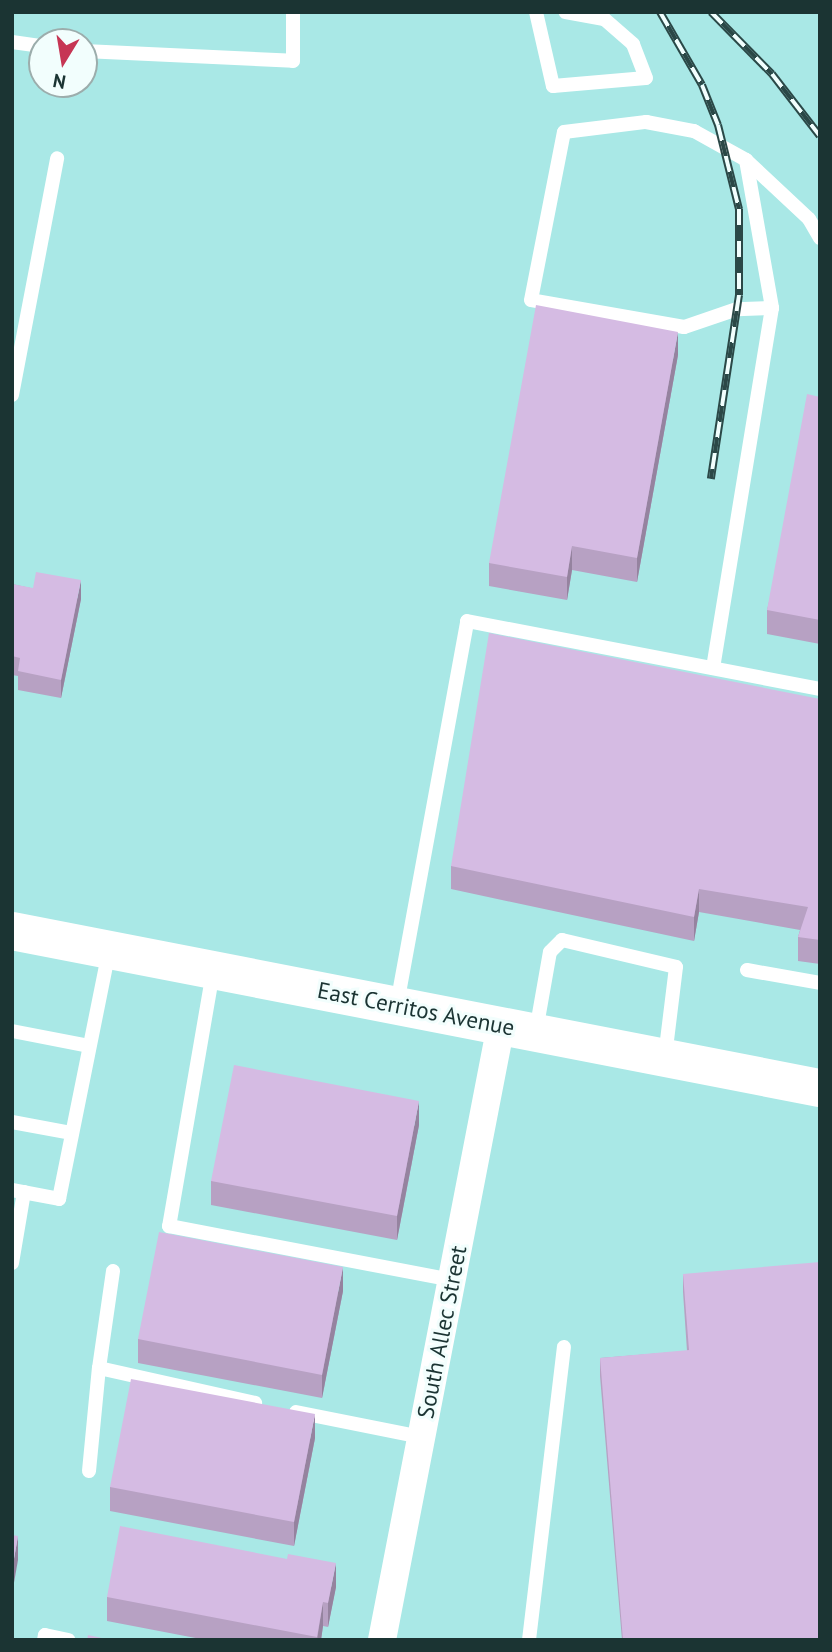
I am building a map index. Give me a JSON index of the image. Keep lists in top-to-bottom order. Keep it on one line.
{"streets":{"main road":["East Cerritos Avenue"],"street":["South Allec Street"]},"crossings":[["East Cerritos Avenue","South Allec Street"]],"north":"bottom"}
